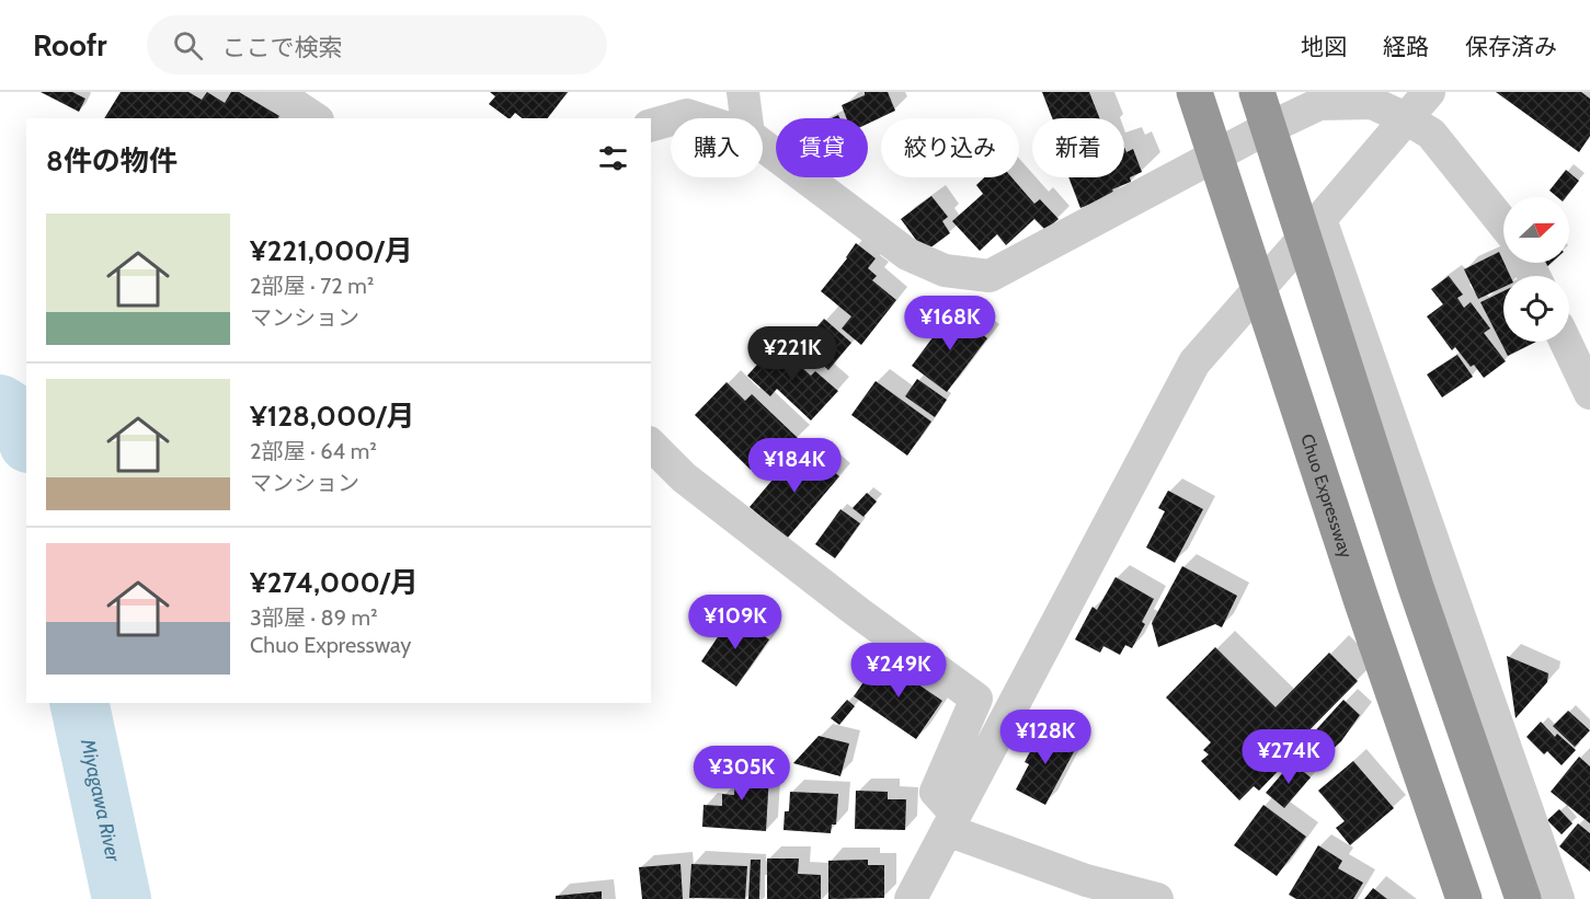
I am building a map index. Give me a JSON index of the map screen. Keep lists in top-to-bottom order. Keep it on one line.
{"streets":{"highway":["Chuo Expressway"]},"water":["Miyagawa River"],"north":"right","page":{"header":"Roofr","search":"ここで検索","nav":["地図","経路","保存済み"],"chip":["購入","賃貸","絞り込み","新着"],"heading":"8件の物件","list":[{"name":"¥221,000/月","note":"2部屋 · 72 m² · マンション"},{"name":"¥128,000/月","note":"2部屋 · 64 m² · マンション"},{"name":"¥274,000/月","note":"3部屋 · 89 m² · Chuo Expressway"}],"price":["¥168K","¥221K","¥184K","¥109K","¥249K","¥128K","¥274K","¥305K"]}}
